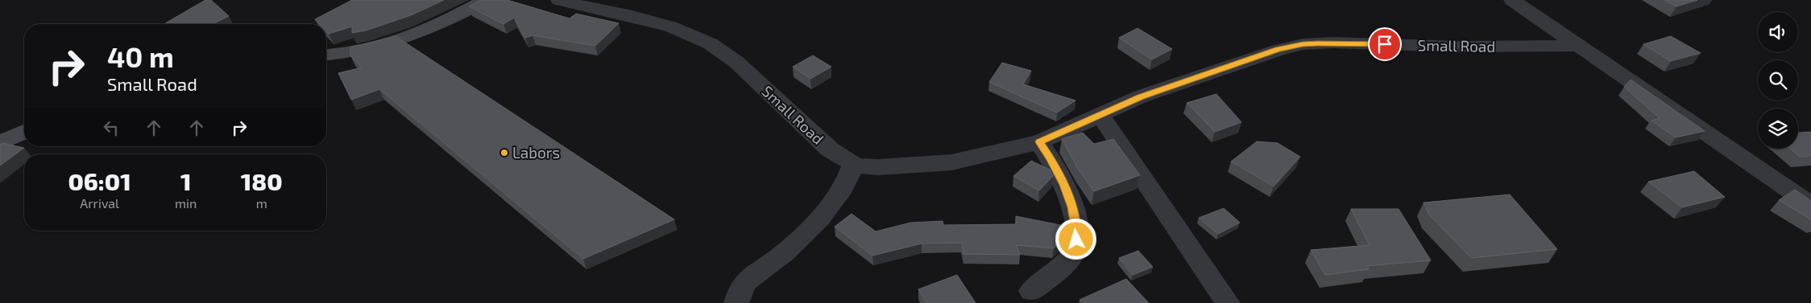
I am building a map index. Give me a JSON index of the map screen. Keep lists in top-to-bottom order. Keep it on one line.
{"streets":{"street":["Small Road"]},"places":["Labors"],"page":{"turn":["40 m","Small Road"],"eta":["06:01","Arrival","1","min","180","m"]}}
